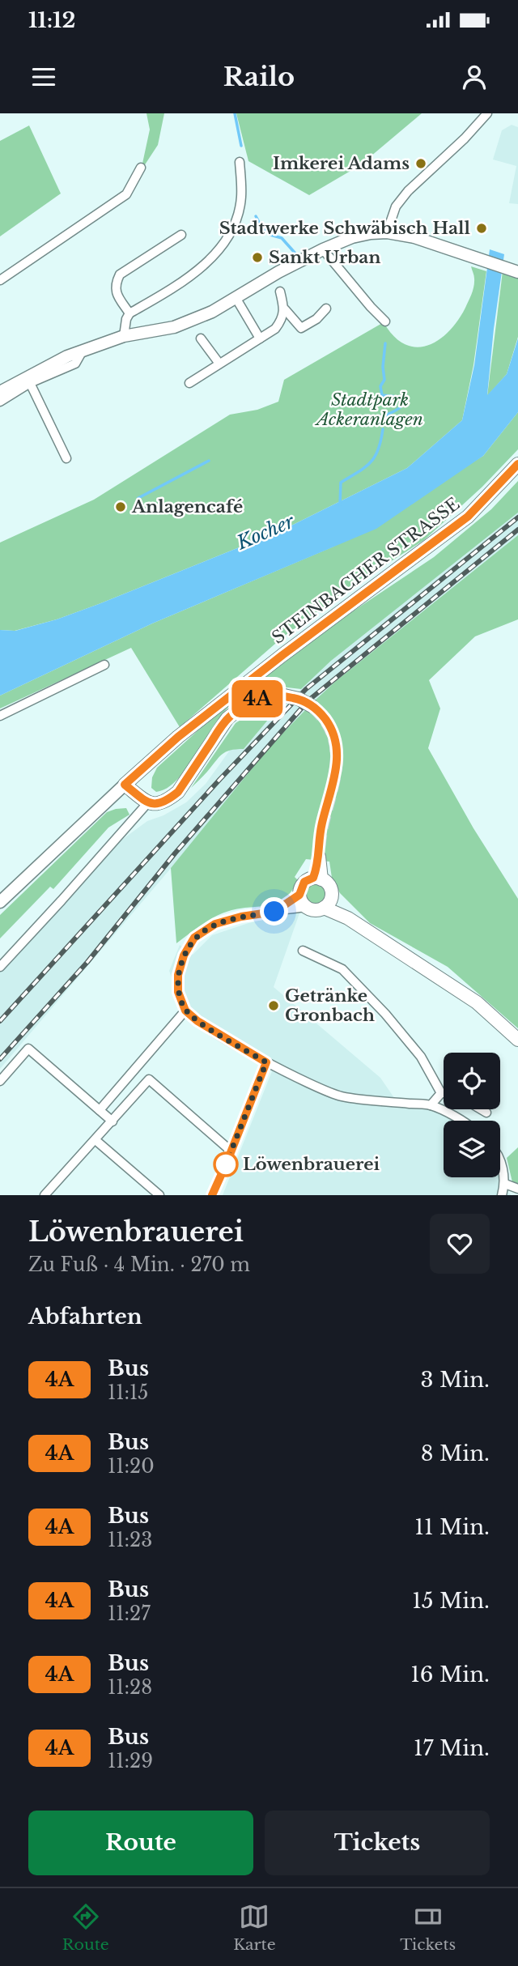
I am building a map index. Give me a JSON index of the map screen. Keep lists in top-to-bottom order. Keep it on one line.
{"streets":{"main road":["STEINBACHER STRASSE"]},"water":["Kocher"],"parks":["Stadtpark Ackeranlagen"],"places":["Imkerei Adams","Stadtwerke Schwäbisch Hall","Sankt Urban","Anlagencafé","Getränke Gronbach","Löwenbrauerei"],"lines":["bus line 4A"],"page":{"status":"11:12","header":"Railo","on_map":"4A","heading":[["Löwenbrauerei","Zu Fuß · 4 Min. · 270 m"],"Abfahrten"],"list":[{"mark":"4A","name":"Bus","note":"11:15","value":"3 Min."},{"mark":"4A","name":"Bus","note":"11:20","value":"8 Min."},{"mark":"4A","name":"Bus","note":"11:23","value":"11 Min."},{"mark":"4A","name":"Bus","note":"11:27","value":"15 Min."},{"mark":"4A","name":"Bus","note":"11:28","value":"16 Min."},{"mark":"4A","name":"Bus","note":"11:29","value":"17 Min."}],"buttons":["Route","Tickets"],"tabs":["Route","Karte","Tickets"]}}
